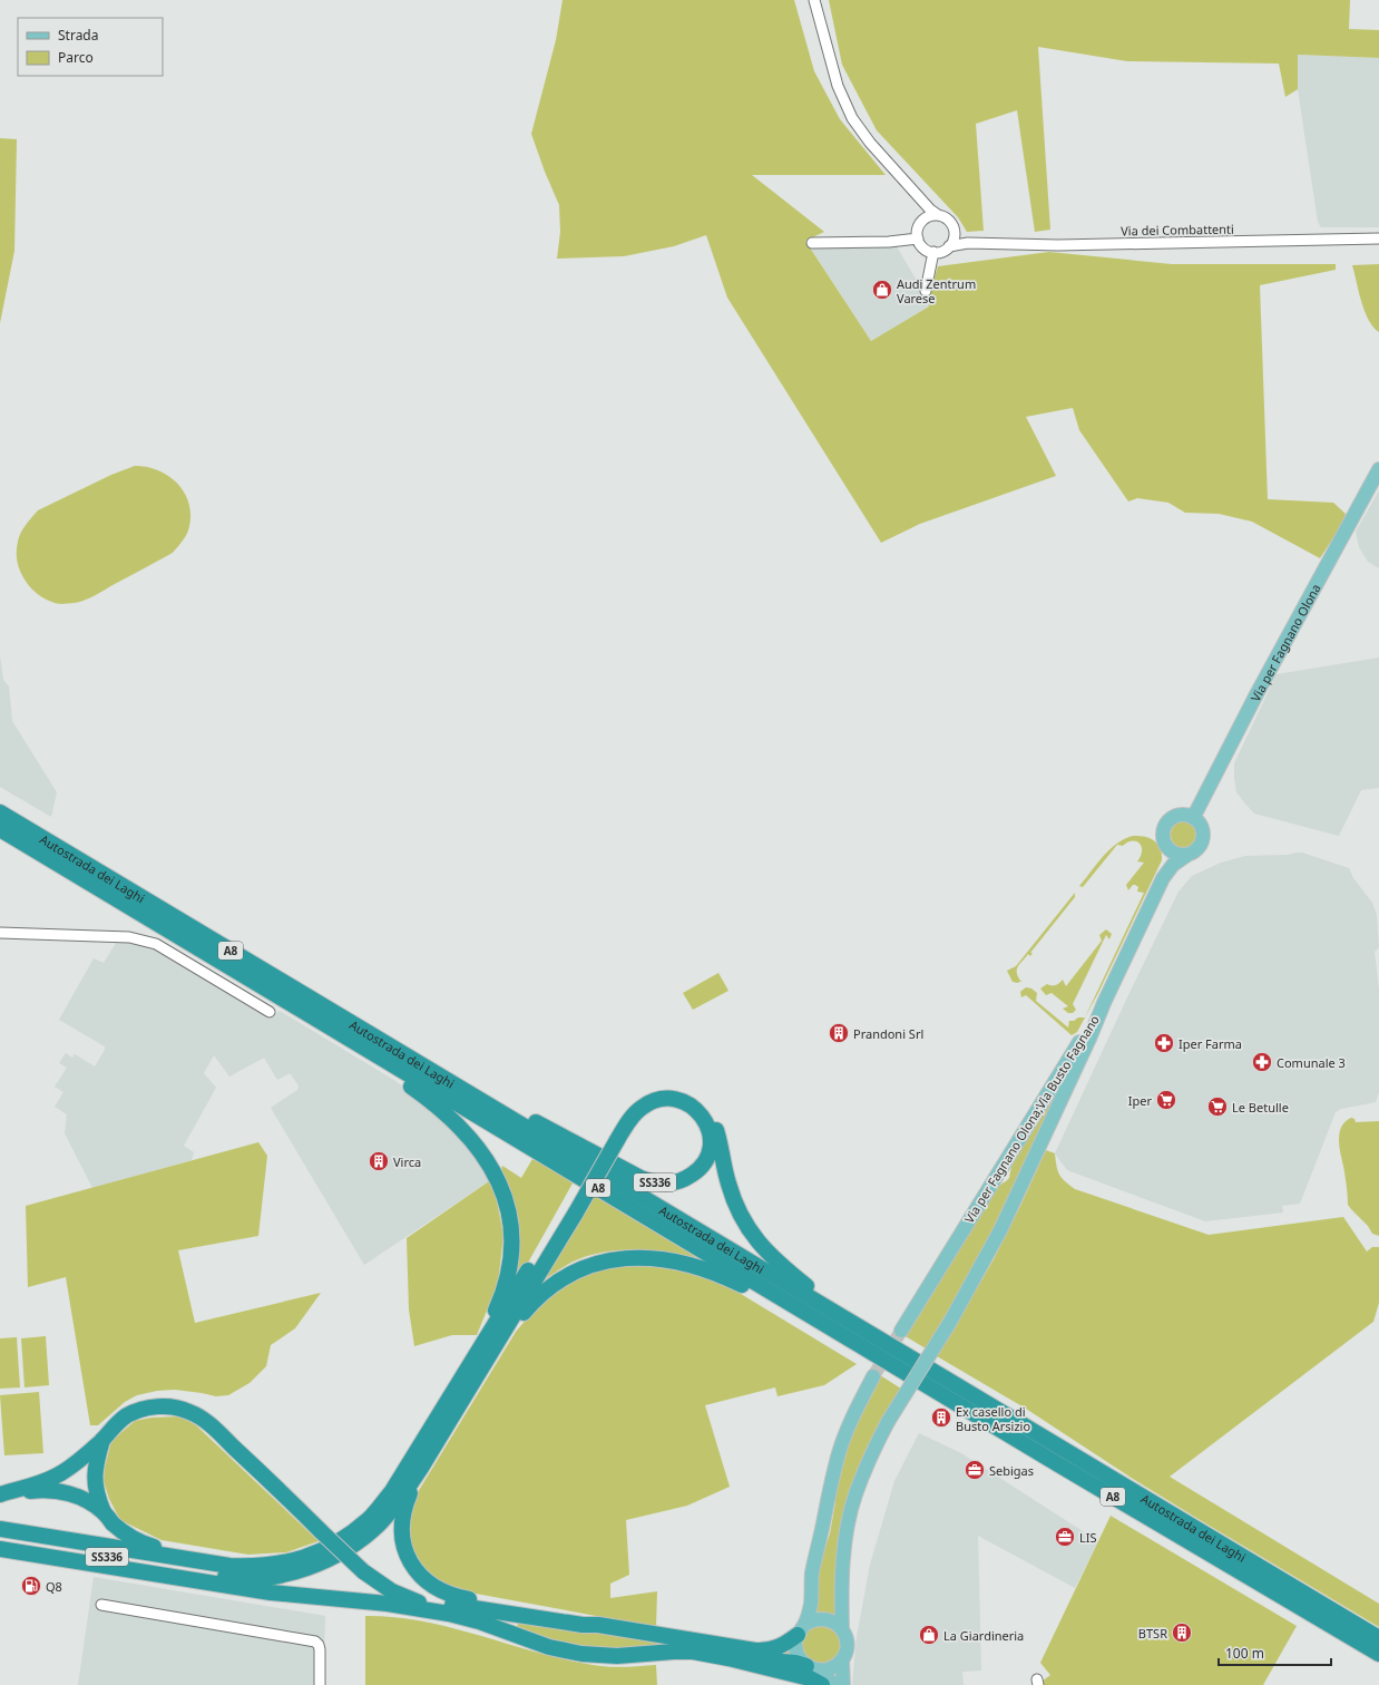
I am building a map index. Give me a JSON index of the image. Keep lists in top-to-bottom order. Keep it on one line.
{"streets":{"highway":["Autostrada dei Laghi","A8","SS336"],"main road":["Via per Fagnano Olona","Via per Fagnano Olona;Via Busto Fagnano"],"street":["Via dei Combattenti"]},"crossings":[["Autostrada dei Laghi","SS336"]],"places":{"shop":["Audi Zentrum Varese","La Giardineria"],"building":["Prandoni Srl","Virca","Ex casello di Busto Arsizio","BTSR"],"pharmacy":["Iper Farma","Comunale 3"],"supermarket":["Iper","Le Betulle"],"office":["Sebigas","LIS"],"fuel station":["Q8"]},"legend":["Strada","Parco"],"scale_bar":"100 m"}
